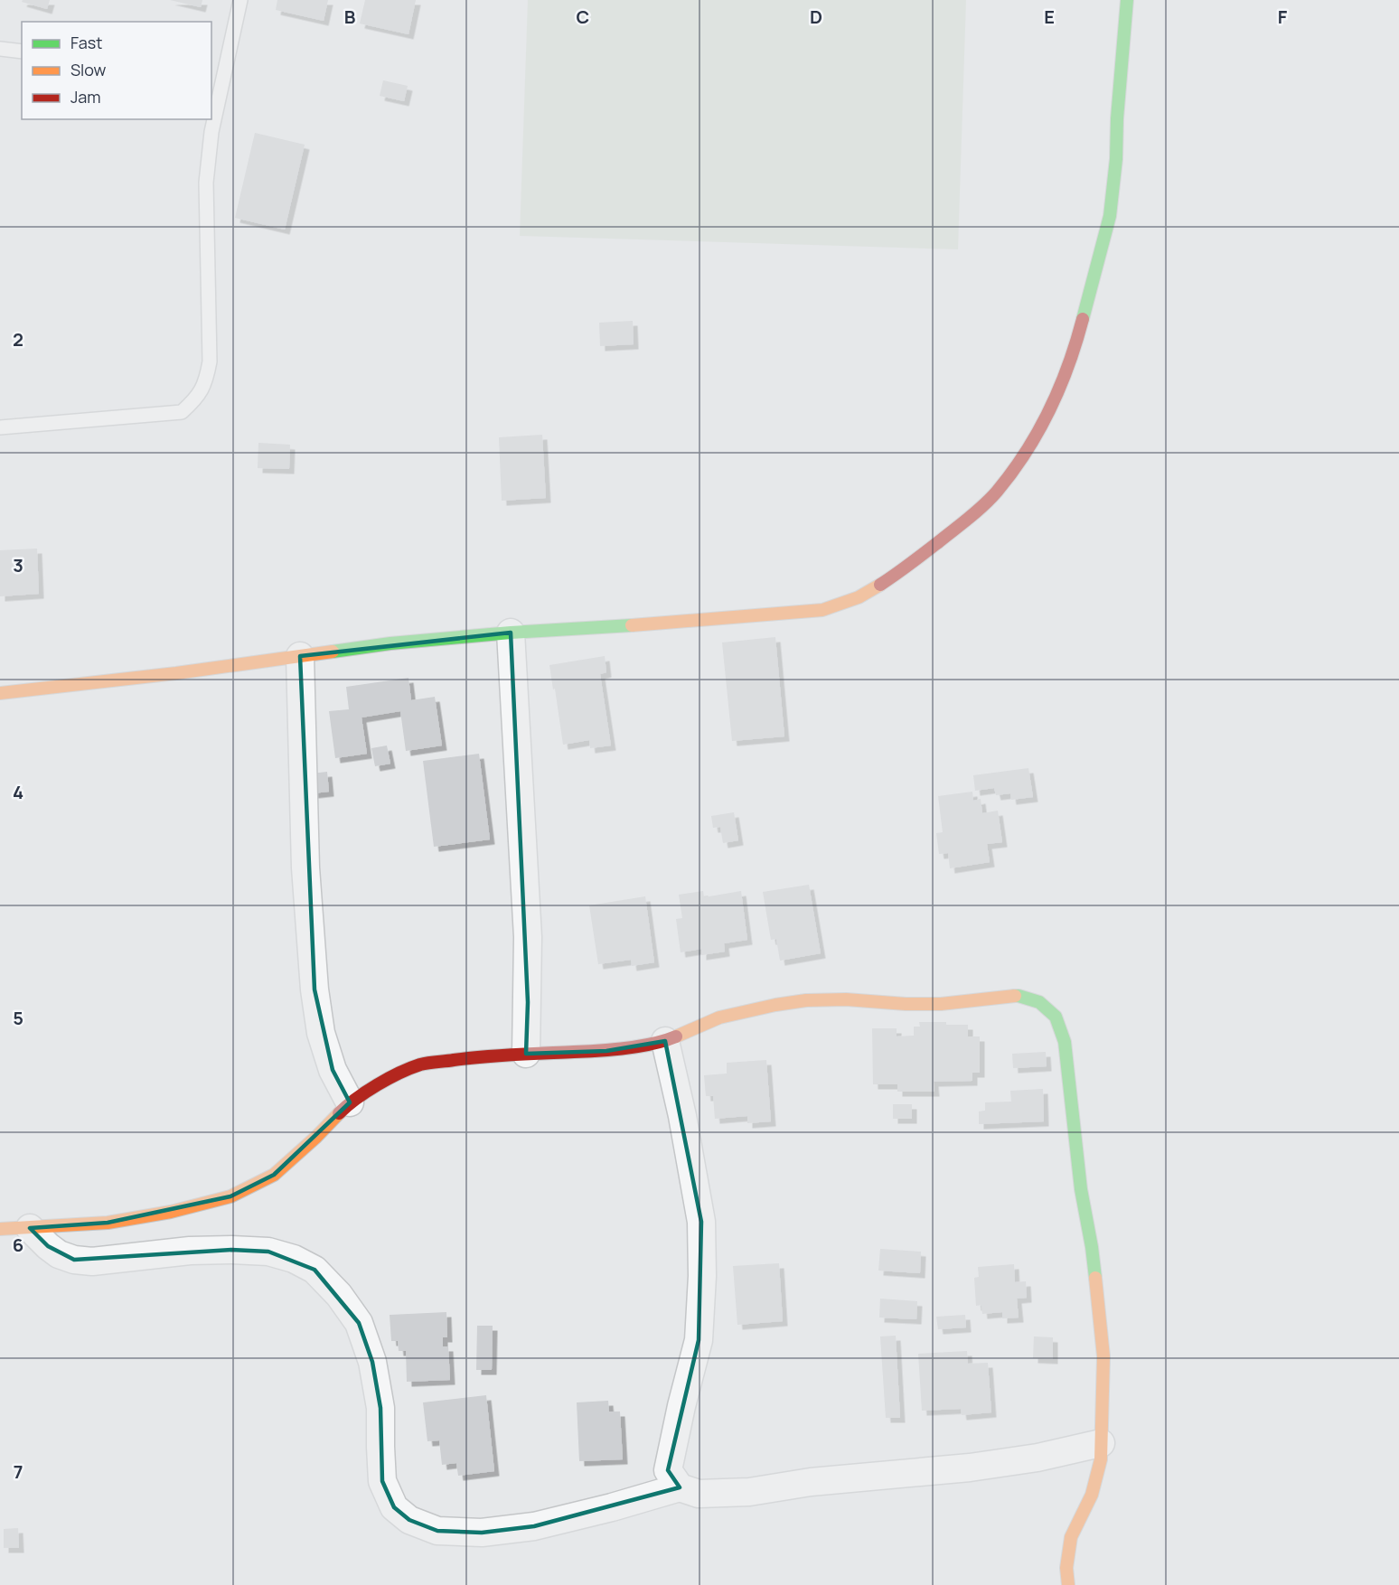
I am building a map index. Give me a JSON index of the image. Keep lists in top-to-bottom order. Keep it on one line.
{"legend":["Fast","Slow","Jam"],"grid":{"columns":["B","C","D","E","F"],"rows":["2","3","4","5","6","7"]}}
